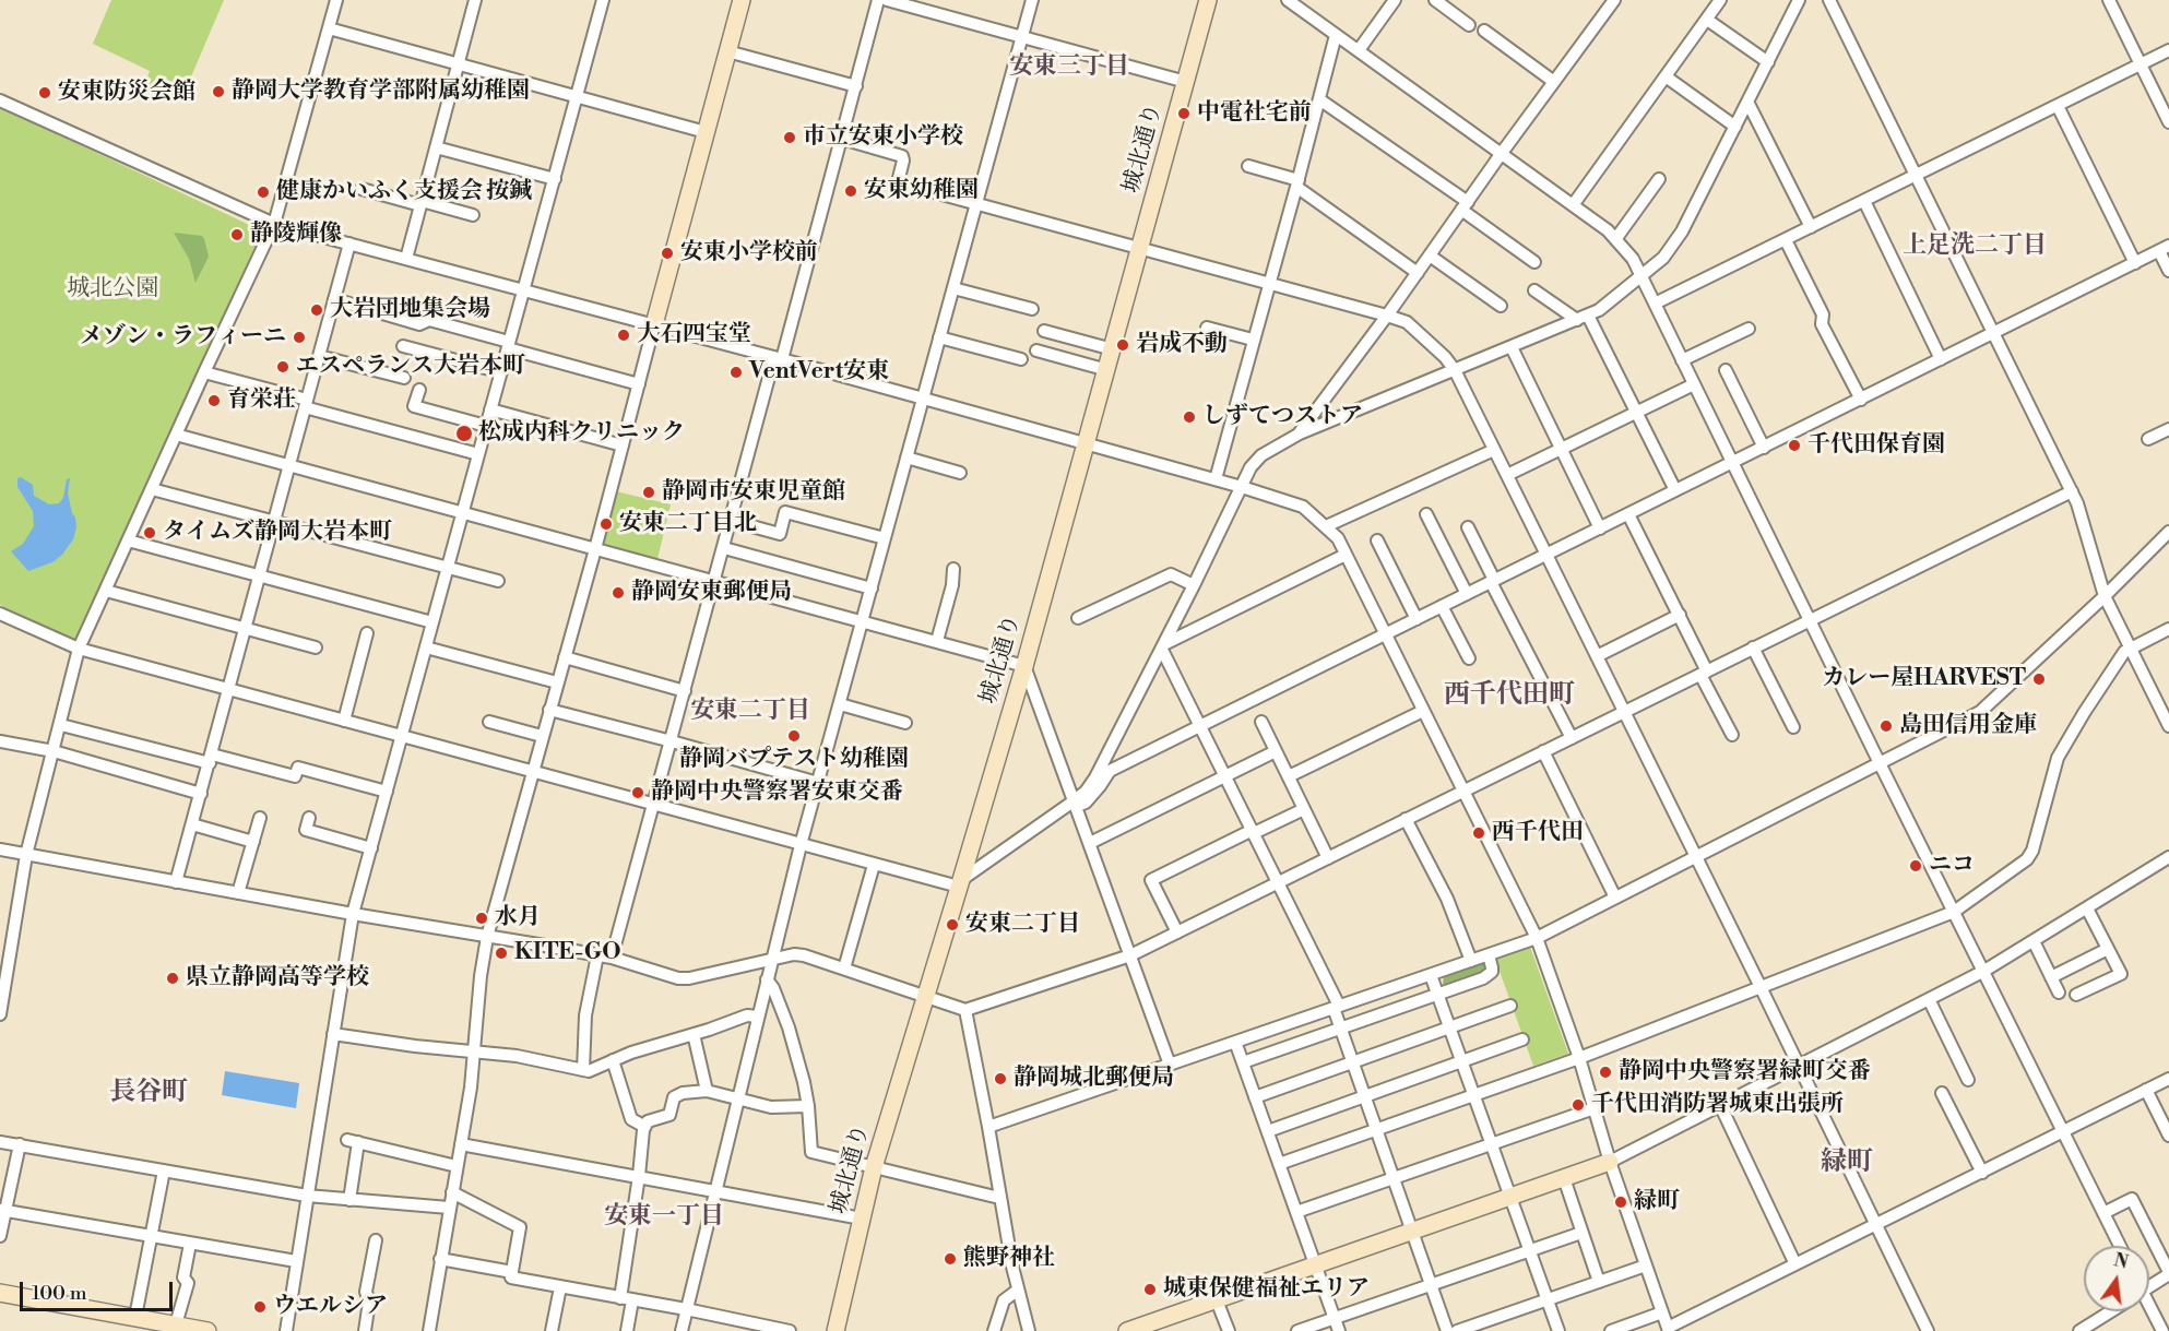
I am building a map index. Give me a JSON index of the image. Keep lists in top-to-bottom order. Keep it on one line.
{"streets":{"street":["城北通り"]},"districts":["安東三丁目","上足洗二丁目","西千代田町","安東二丁目","長谷町","緑町","安東一丁目"],"parks":["城北公園"],"places":["静岡大学教育学部附属幼稚園","安東防災会館","中電社宅前","市立安東小学校","安東幼稚園","健康かいふく支援会 按鍼","静陵輝像","安東小学校前","大岩団地集会場","大石四宝堂","メゾン・ラフィーニ","岩成不動","エスペランス大岩本町","VentVert安東","育栄荘","しずてつストア","松成内科クリニック","千代田保育園","静岡市安東児童館","安東二丁目北","タイムズ静岡大岩本町","静岡安東郵便局","カレー屋HARVEST","島田信用金庫","静岡バプテスト幼稚園","静岡中央警察署安東交番","西千代田","ニコ","水月","安東二丁目","KITE-GO","県立静岡高等学校","静岡中央警察署緑町交番","静岡城北郵便局","千代田消防署城東出張所","緑町","熊野神社","城東保健福祉エリア","ウエルシア"],"scale_bar":"100 m","north":"top"}
